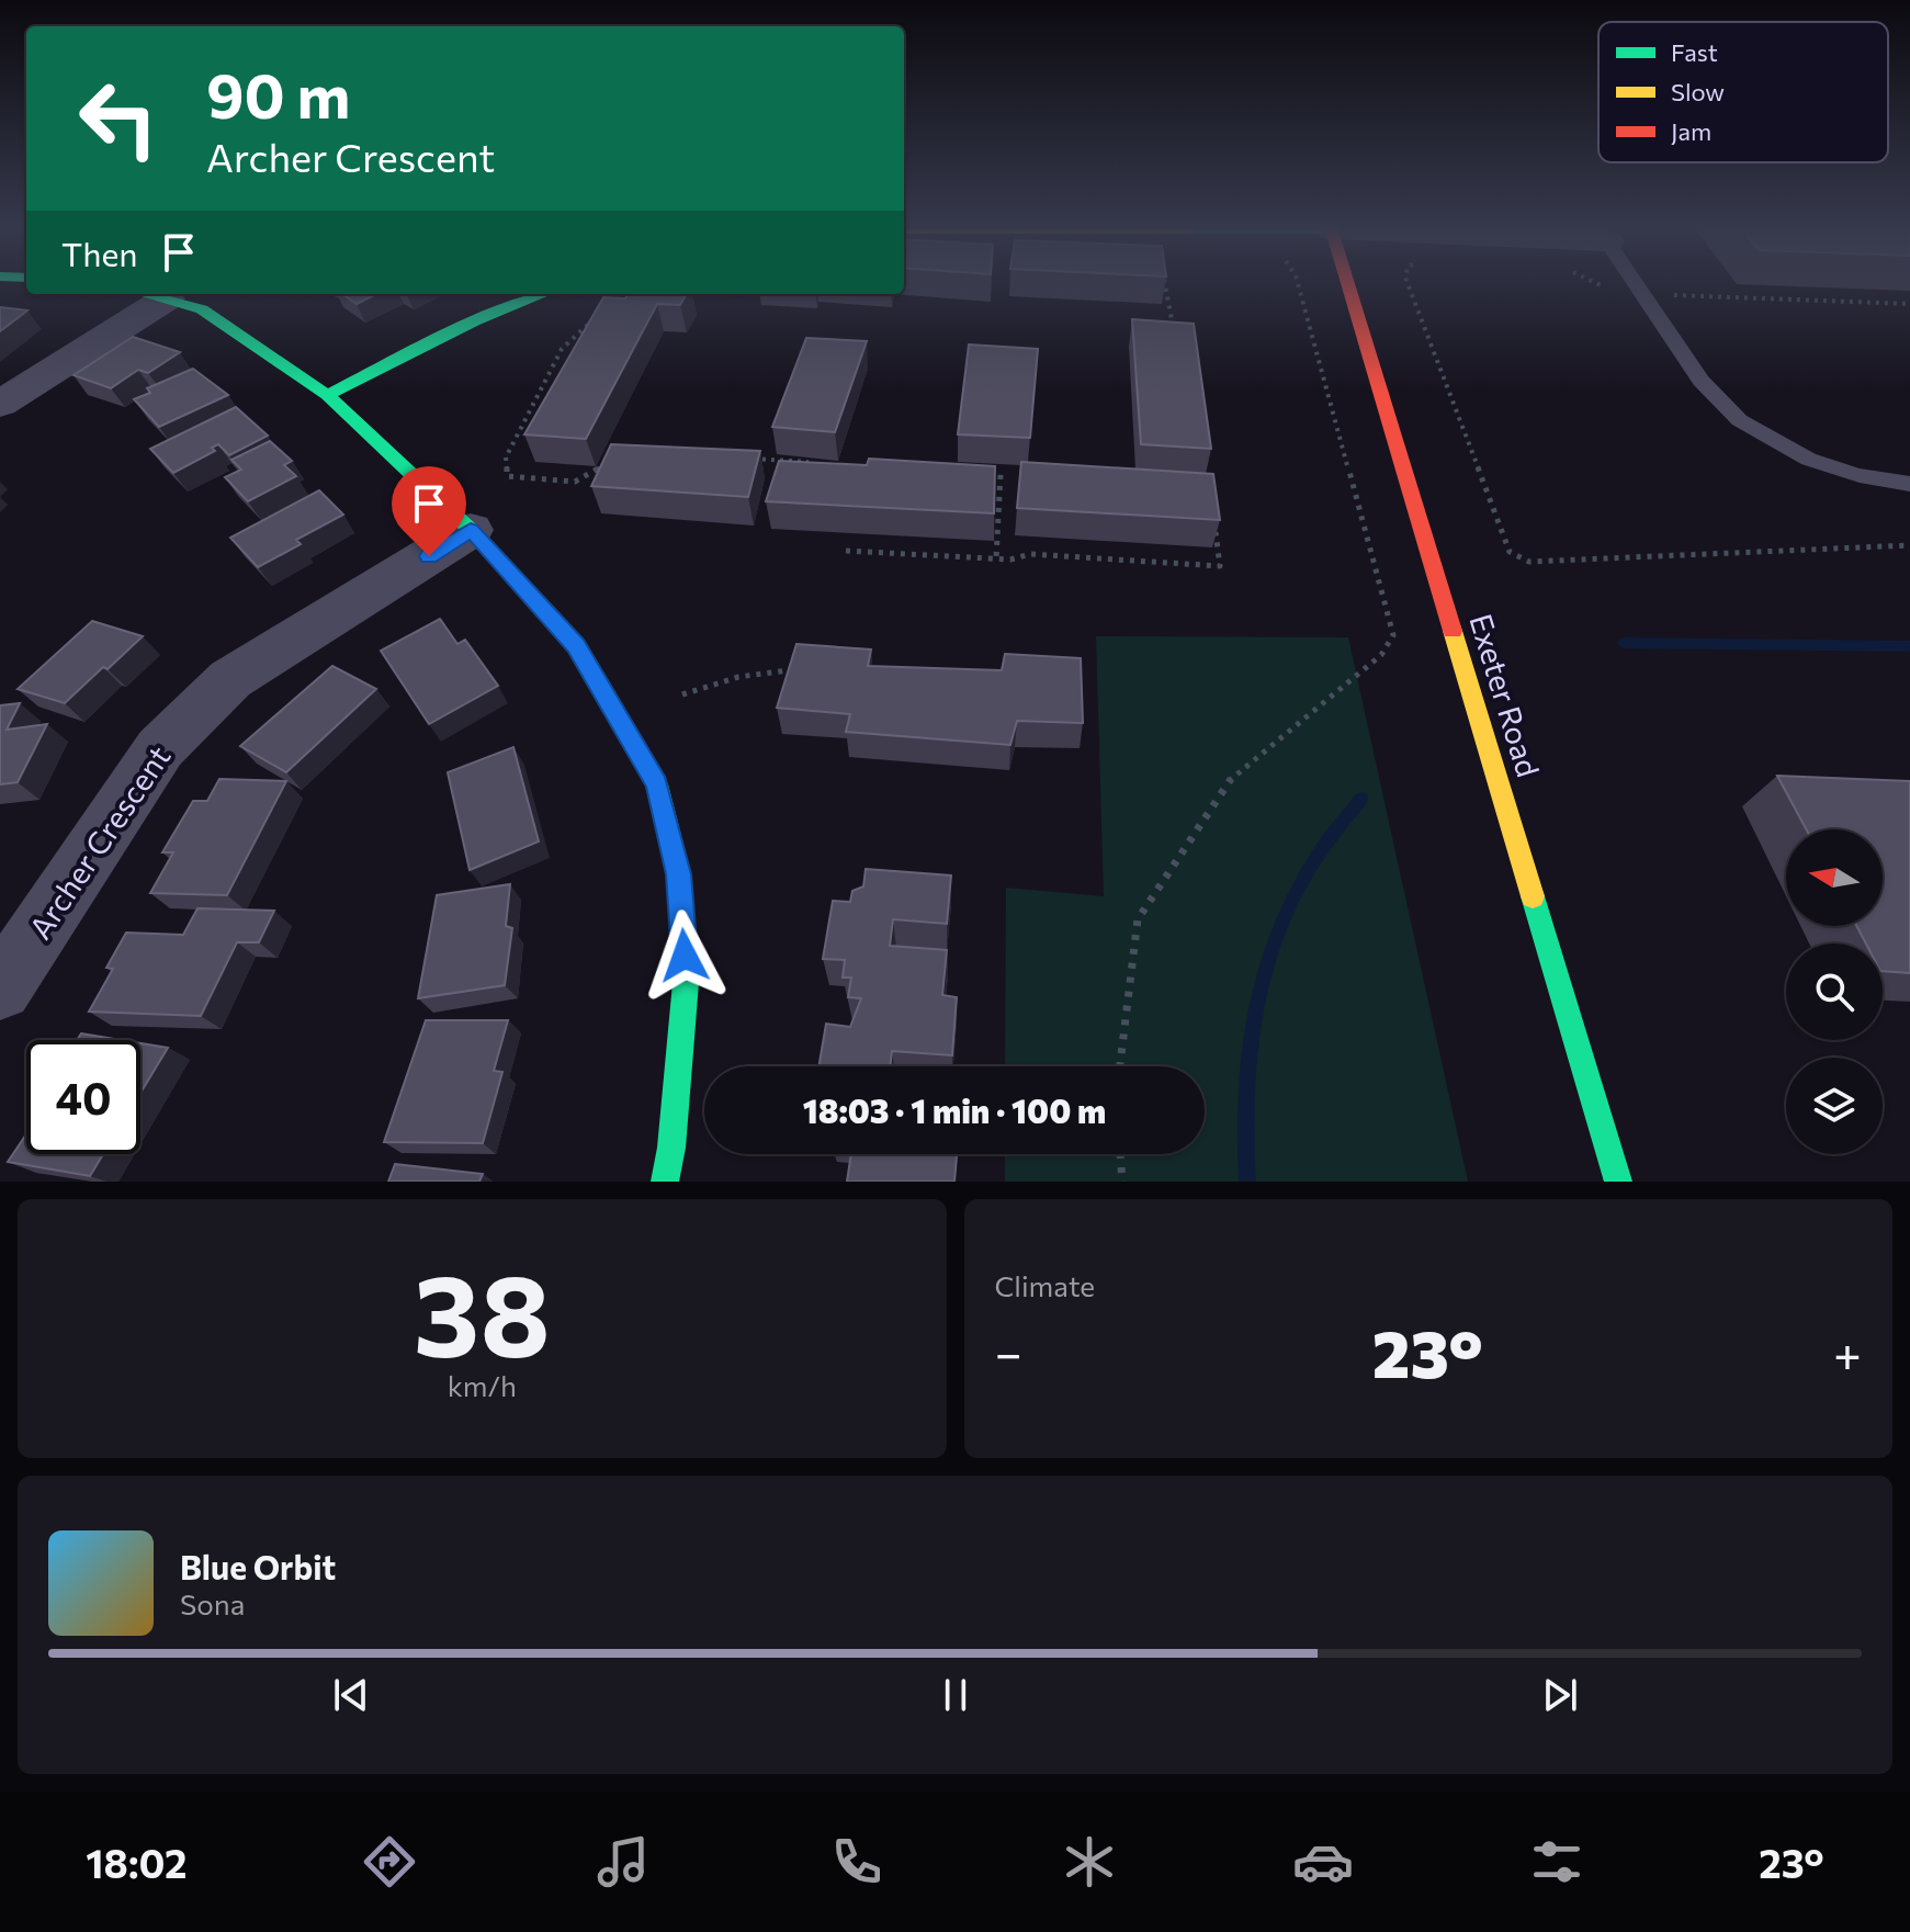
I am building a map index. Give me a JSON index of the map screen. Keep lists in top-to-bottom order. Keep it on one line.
{"streets":{"street":["Exeter Road","Archer Crescent"]},"legend":["Fast","Slow","Jam"],"north":"left","page":{"turn":["90 m","Archer Crescent"],"then":"Then","limit":"40","trip":"18:03 · 1 min · 100 m","tile":[["38","km/h"],"Climate"],"heat":["−","23°","+"],"song":["Blue Orbit","Sona"],"tabs":["18:02","23°"]}}
